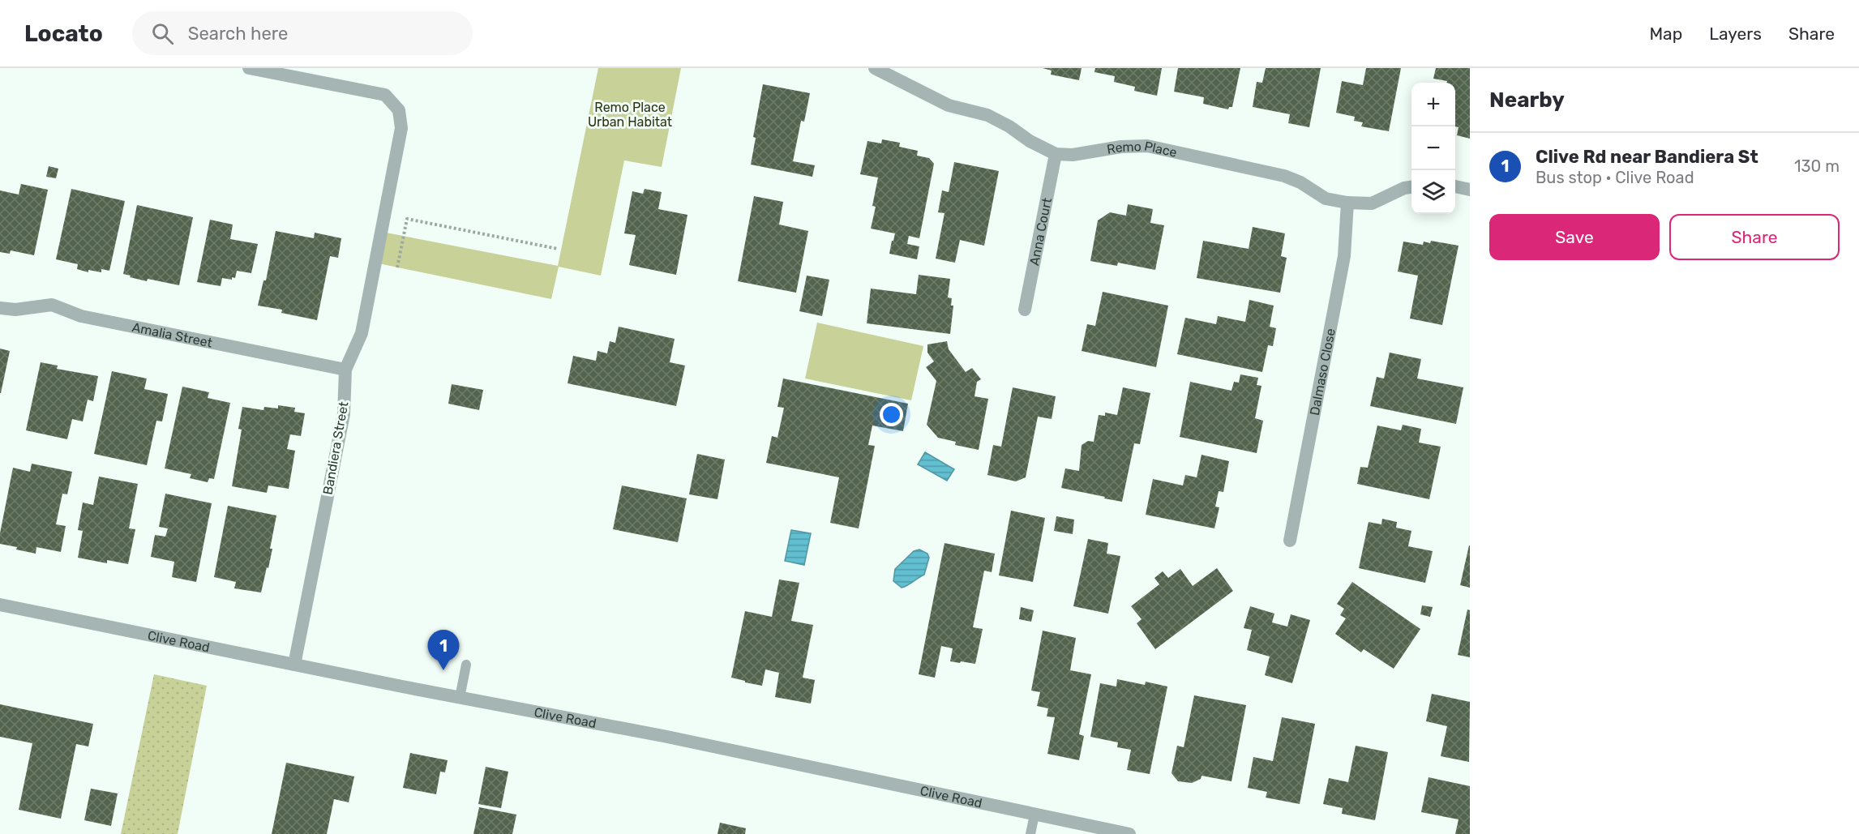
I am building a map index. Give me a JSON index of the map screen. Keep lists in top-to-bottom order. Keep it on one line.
{"streets":{"street":["Remo Place","Anna Court","Amalia Street","Dalmaso Close","Bandiera Street","Clive Road"]},"crossings":[["Remo Place","Anna Court"],["Remo Place","Dalmaso Close"],["Amalia Street","Bandiera Street"],["Bandiera Street","Clive Road"]],"parks":["Remo Place Urban Habitat"],"page":{"header":"Locato","search":"Search here","nav":["Map","Layers","Share"],"heading":"Nearby","map_buttons":["+","−"],"list":[{"mark":"1","name":"Clive Rd near Bandiera St","note":"Bus stop · Clive Road","value":"130 m"}],"buttons":["Save","Share"],"pins":"1"}}
